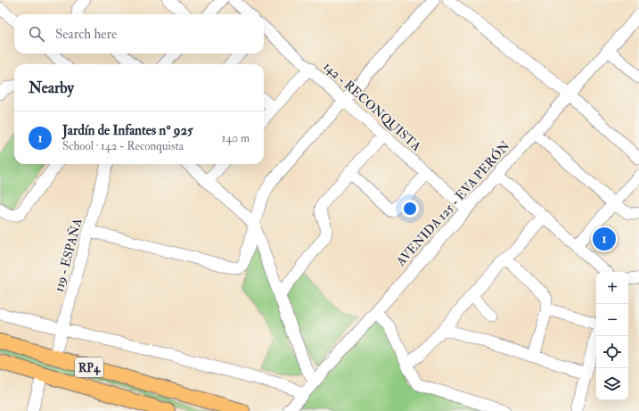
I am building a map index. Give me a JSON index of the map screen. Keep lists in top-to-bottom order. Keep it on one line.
{"streets":{"main road":["RP4"],"street":["142 - RECONQUISTA","AVENIDA 125 - EVA PERÓN","119 - ESPAÑA"]},"crossings":[["142 - RECONQUISTA","AVENIDA 125 - EVA PERÓN"],["119 - ESPAÑA","RP4"]],"page":{"search":"Search here","heading":"Nearby","list":[{"mark":"1","name":"Jardín de Infantes nº 925","note":"School · 142 - Reconquista","value":"140 m"}],"pins":"1","map_buttons":["+","−"]}}
